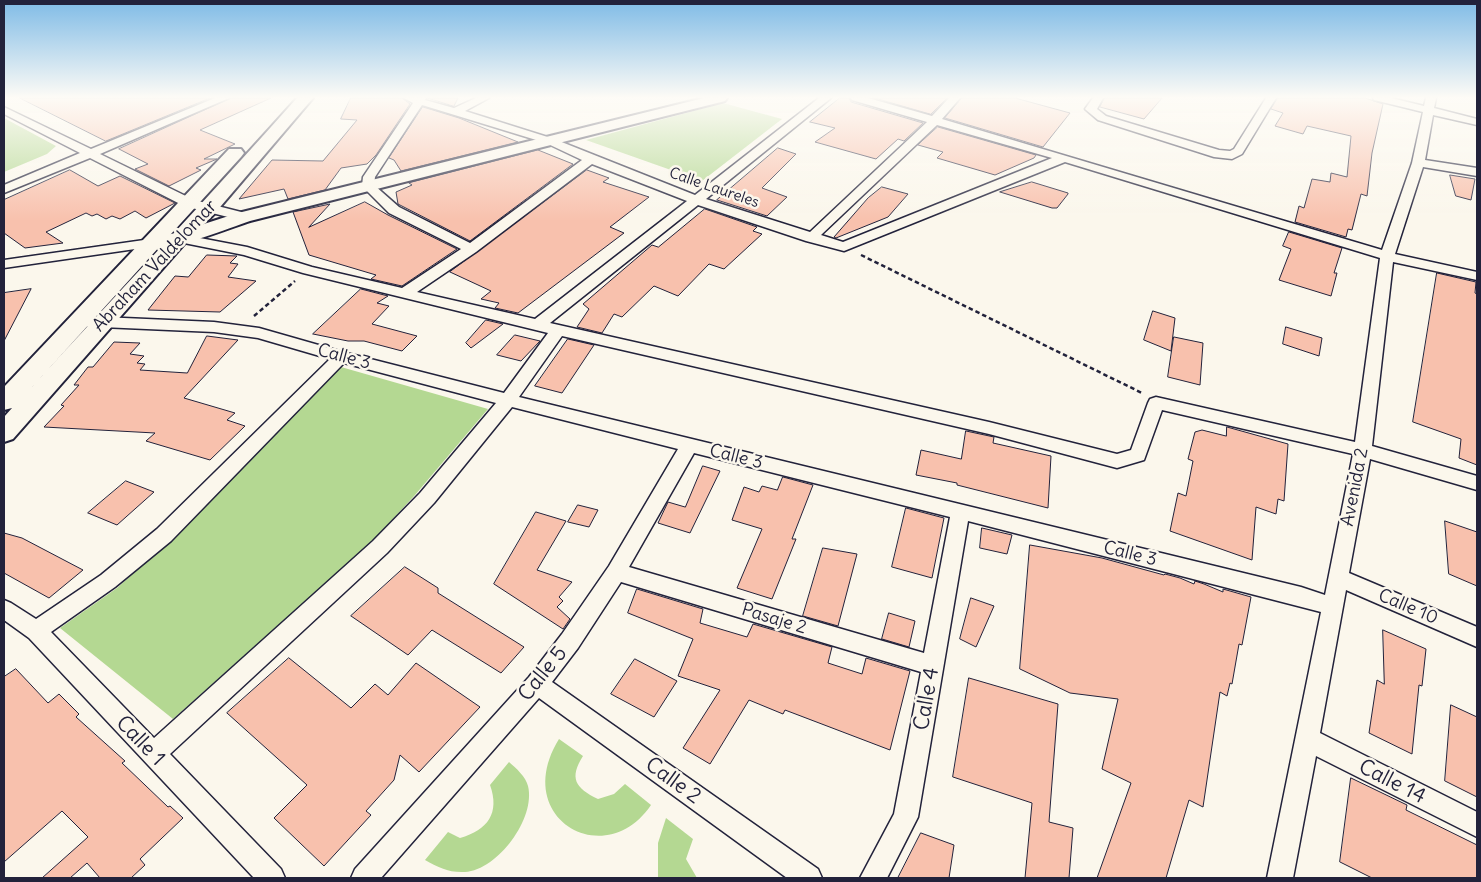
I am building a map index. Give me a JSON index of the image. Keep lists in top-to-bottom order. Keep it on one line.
{"streets":{"main road":["Abraham Valdelomar"],"street":["Calle Laureles","Calle 3","Avenida 2","Calle 10","Pasaje 2","Calle 5","Calle 4","Calle 1","Calle 2","Calle 14"]},"crossings":[["Abraham Valdelomar","Calle 3"],["Calle 3","Avenida 2"],["Calle 3","Calle 5"],["Calle 3","Calle 4"],["Avenida 2","Calle 10"],["Avenida 2","Calle 14"],["Pasaje 2","Calle 5"],["Pasaje 2","Calle 4"],["Calle 5","Calle 2"]]}
